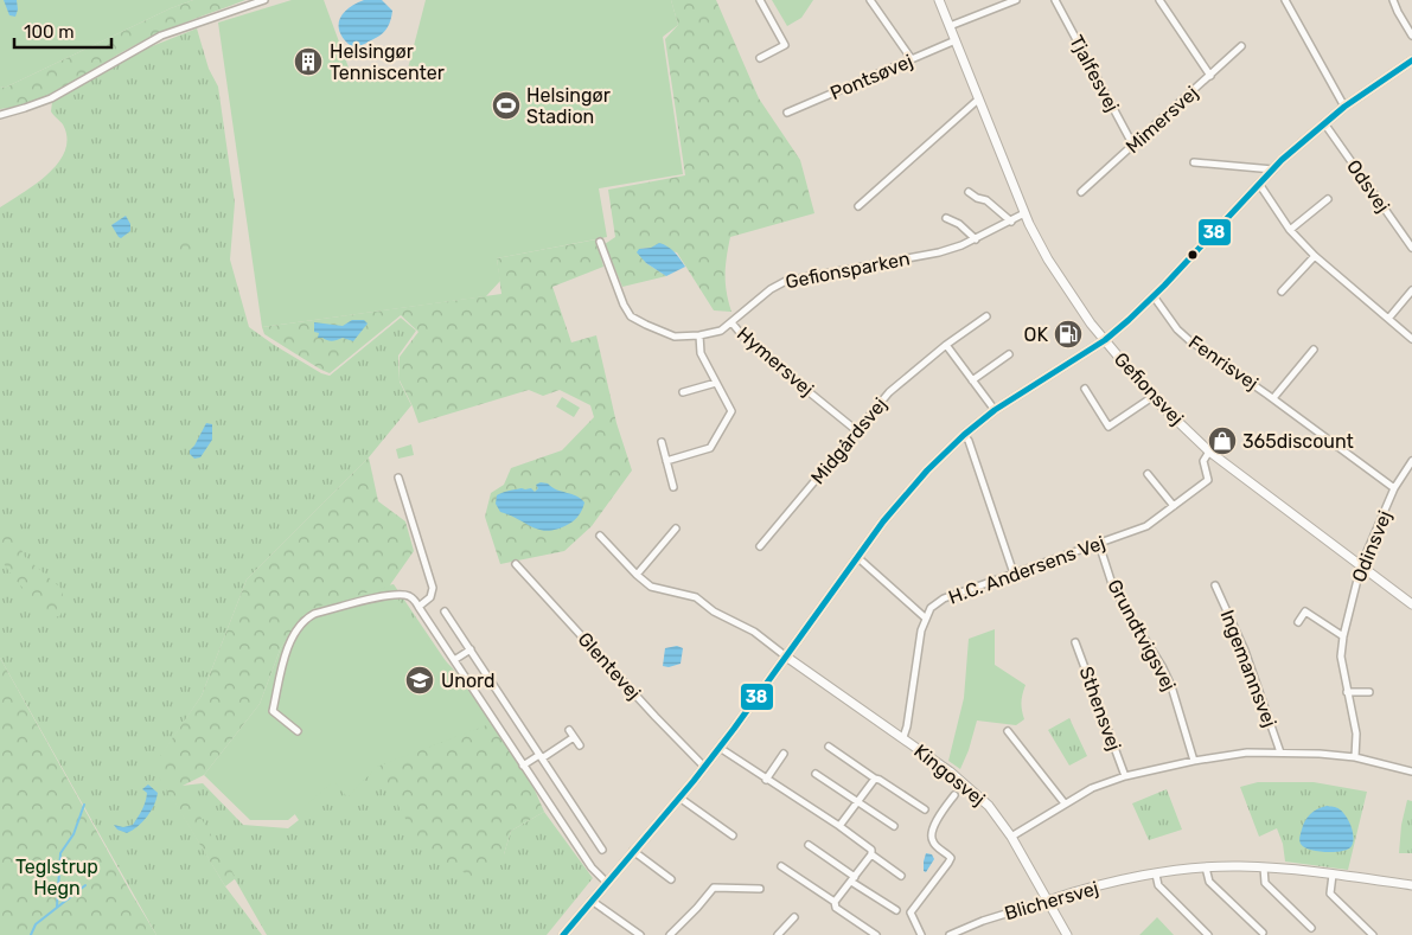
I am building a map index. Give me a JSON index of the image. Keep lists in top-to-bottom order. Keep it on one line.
{"streets":{"main road":["Gefionsvej","Kingosvej","Blichersvej"],"street":["Tjalfesvej","Pontsøvej","Mimersvej","Odsvej","Gefionsparken","Hymersvej","Fenrisvej","Midgårdsvej","Odinsvej","H.C. Andersens Vej","Grundtvigsvej","Glentevej","Ingemannsvej","Sthensvej"]},"crossings":[["Tjalfesvej","Mimersvej"],["Pontsøvej","Gefionsvej"],["Gefionsparken","Hymersvej"],["Gefionsparken","Gefionsvej"],["Hymersvej","Midgårdsvej"],["Fenrisvej","Odinsvej"],["Gefionsvej","Odinsvej"],["Gefionsvej","H.C. Andersens Vej"],["H.C. Andersens Vej","Grundtvigsvej"],["H.C. Andersens Vej","Kingosvej"],["Kingosvej","Blichersvej"]],"parks":["Teglstrup Hegn"],"places":{"building":["Helsingør Tenniscenter"],"sports":["Helsingør Stadion"],"fuel station":["OK"],"shop":["365discount"],"school or university":["Unord"]},"lines":["transit line 38"],"scale_bar":"100 m"}
